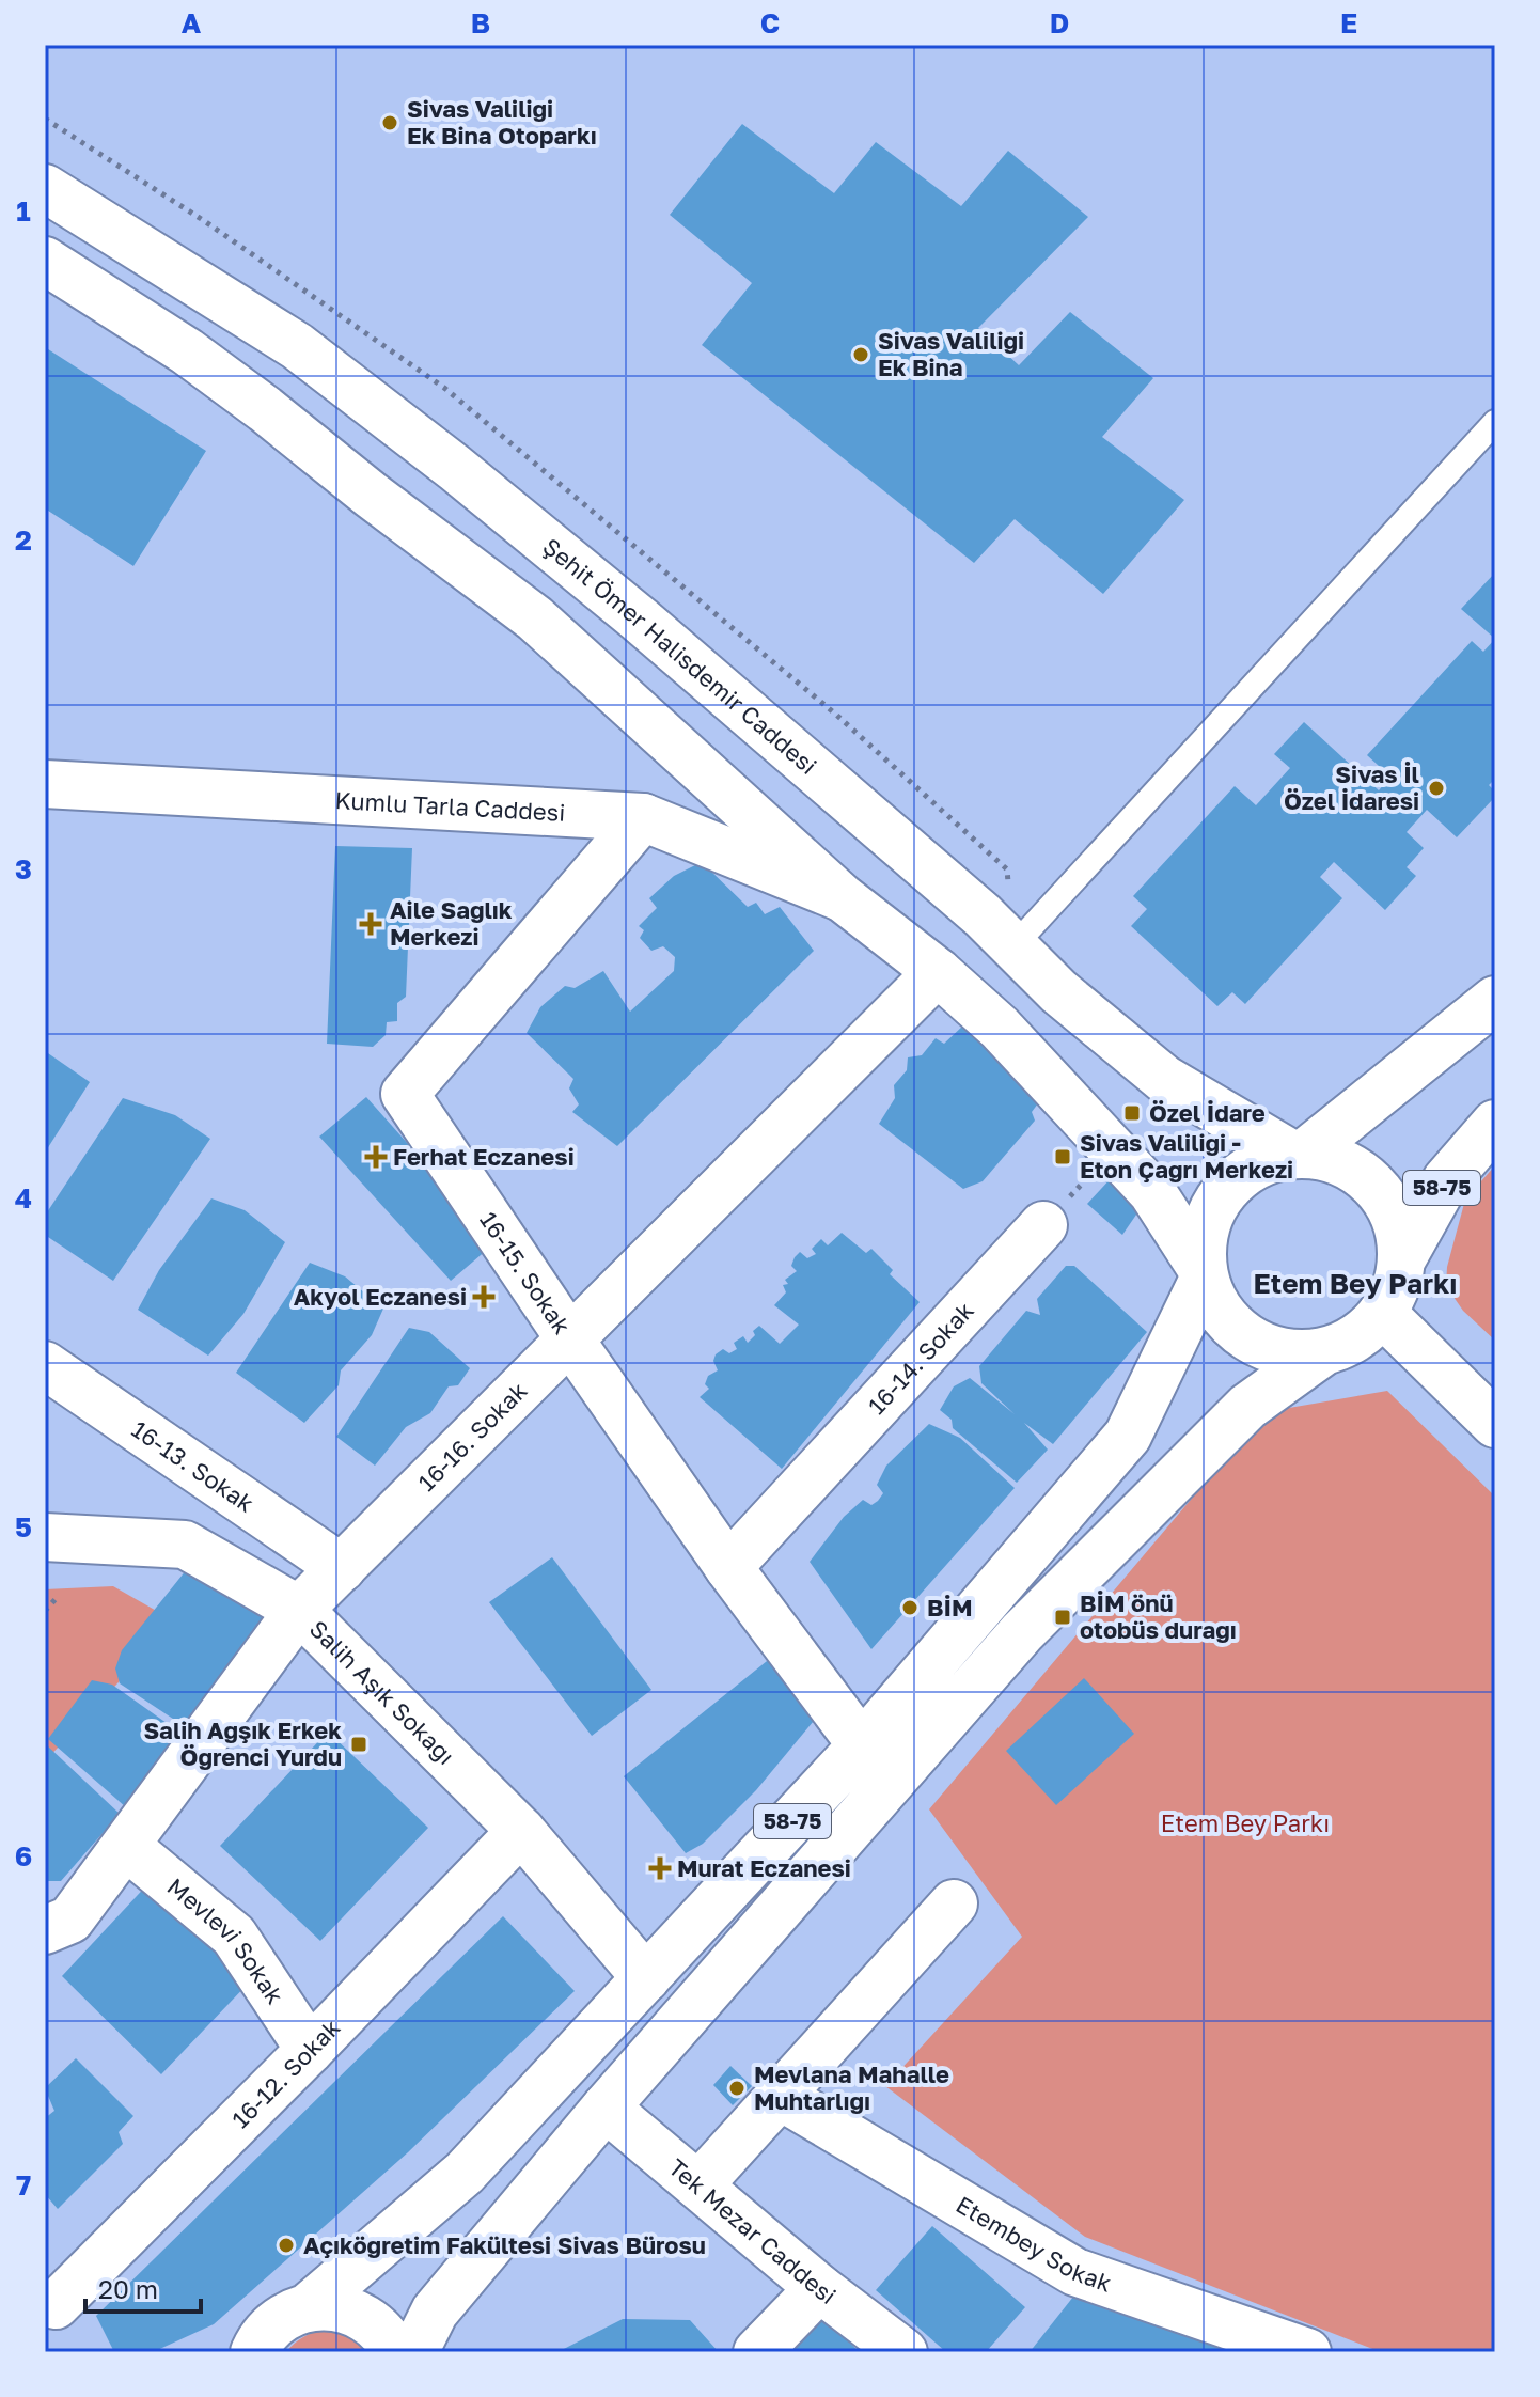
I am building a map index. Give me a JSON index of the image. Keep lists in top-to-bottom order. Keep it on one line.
{"streets":{"street":["Şehit Ömer Halisdemir Caddesi","Kumlu Tarla Caddesi","58-75","16-15. Sokak","16-14. Sokak","16-16. Sokak","16-13. Sokak","Salih Aşık Sokağı","Mevlevi Sokak","16-12. Sokak","Tek Mezar Caddesi","Etembey Sokak"]},"crossings":[["Şehit Ömer Halisdemir Caddesi","58-75"],["Kumlu Tarla Caddesi","16-15. Sokak"],["58-75","16-15. Sokak"],["58-75","Salih Aşık Sokağı"],["58-75","Tek Mezar Caddesi"],["16-15. Sokak","16-14. Sokak"],["16-15. Sokak","16-16. Sokak"],["16-16. Sokak","16-13. Sokak"],["16-16. Sokak","Salih Aşık Sokağı"],["16-16. Sokak","Mevlevi Sokak"],["Salih Aşık Sokağı","16-12. Sokak"],["Mevlevi Sokak","16-12. Sokak"]],"districts":["Etem Bey Parkı"],"parks":["Etem Bey Parkı"],"places":{"other":["Sivas Valiliği Ek Bina Otoparkı","Sivas Valiliği Ek Bina","Sivas İl Özel İdaresi","BİM","Mevlana Mahalle Muhtarlığı","Açıköğretim Fakültesi Sivas Bürosu"],"health":["Aile Sağlık Merkezi","Ferhat Eczanesi","Akyol Eczanesi","Murat Eczanesi"],"transit":["Özel İdare","Sivas Valiliği - Eton Çağrı Merkezi","BİM önü otobüs durağı","Salih Ağşık Erkek Öğrenci Yurdu"]},"scale_bar":"20 m","grid":{"columns":["A","B","C","D","E"],"rows":["1","2","3","4","5","6","7"]}}
